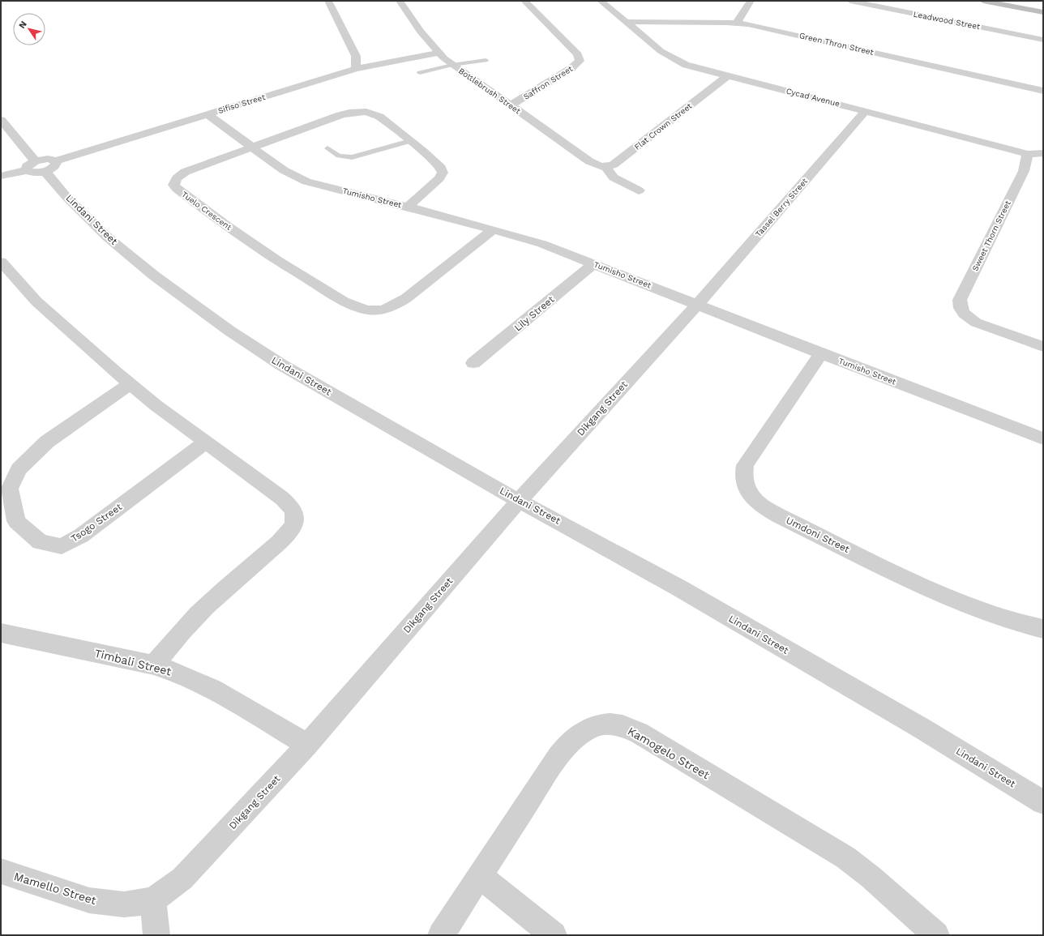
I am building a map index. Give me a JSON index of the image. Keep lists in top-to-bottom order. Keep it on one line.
{"streets":{"street":["Leadwood Street","Green Thron Street","Saffron Street","Bottlebrush Street","Cycad Avenue","Sifiso Street","Flat Crown Street","Tumisho Street","Tassel Berry Street","Tuelo Crescent","Lindani Street","Sweet Thorn Street","Lily Street","Dikgang Street","Tsogo Street","Umdoni Street","Timbali Street","Kamogelo Street","Mamello Street"]},"crossings":[["Green Thron Street","Cycad Avenue"],["Saffron Street","Bottlebrush Street"],["Bottlebrush Street","Sifiso Street"],["Bottlebrush Street","Flat Crown Street"],["Cycad Avenue","Flat Crown Street"],["Cycad Avenue","Tassel Berry Street"],["Cycad Avenue","Sweet Thorn Street"],["Sifiso Street","Tumisho Street"],["Sifiso Street","Lindani Street"],["Tumisho Street","Tassel Berry Street"],["Tumisho Street","Tuelo Crescent"],["Tumisho Street","Lily Street"],["Tumisho Street","Dikgang Street"],["Tumisho Street","Umdoni Street"],["Tassel Berry Street","Dikgang Street"],["Lindani Street","Dikgang Street"],["Dikgang Street","Timbali Street"],["Dikgang Street","Mamello Street"]],"north":"top left"}
